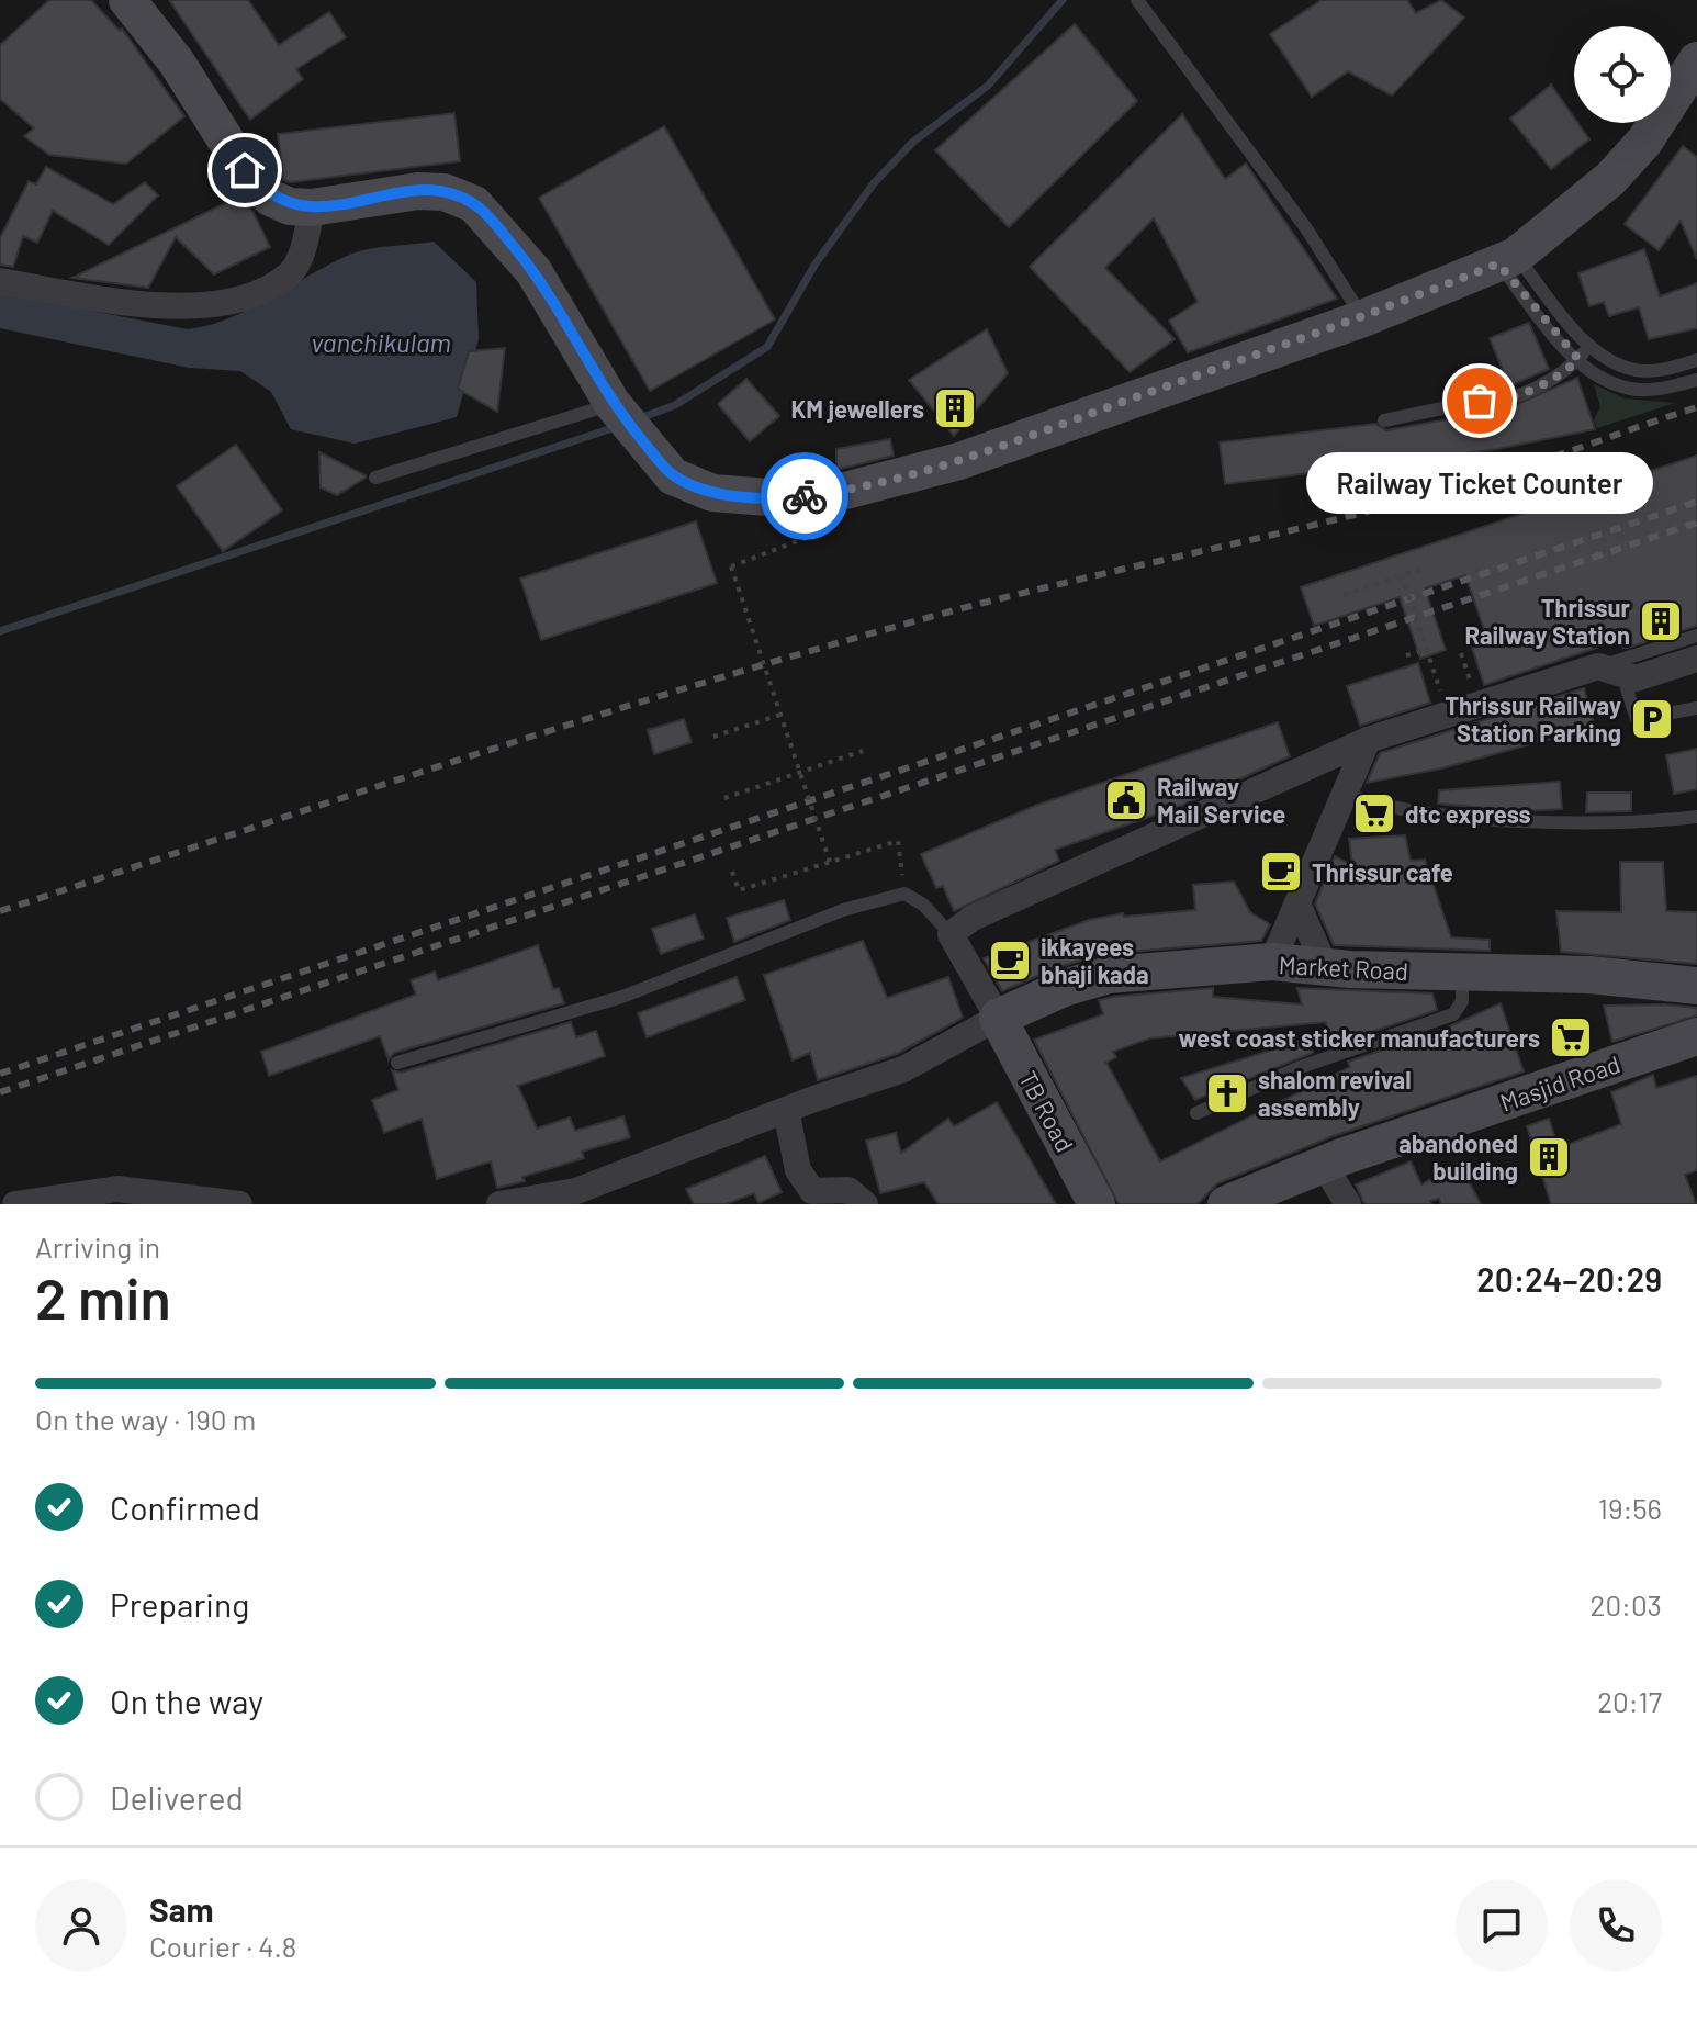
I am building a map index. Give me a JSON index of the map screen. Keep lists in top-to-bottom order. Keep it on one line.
{"streets":{"street":["Market Road","Masjid Road","TB Road"]},"crossings":[["Market Road","TB Road"]],"water":["vanchikulam"],"places":{"other":["Railway Ticket Counter"],"building":["KM jewellers","Thrissur Railway Station","abandoned building"],"parking":["Thrissur Railway Station Parking"],"public building":["Railway Mail Service"],"supermarket":["dtc express","west coast sticker manufacturers"],"cafe":["Thrissur cafe","ikkayees bhaji kada"],"church":["shalom revival assembly"]},"page":{"bubble":"Railway Ticket Counter","heading":["2 min","Arriving in","20:24–20:29"],"panel":["Sam","Courier · 4.8"],"bar":"On the way · 190 m","list":[["Confirmed","19:56"],["Preparing","20:03"],["On the way","20:17"],"Delivered"]}}
